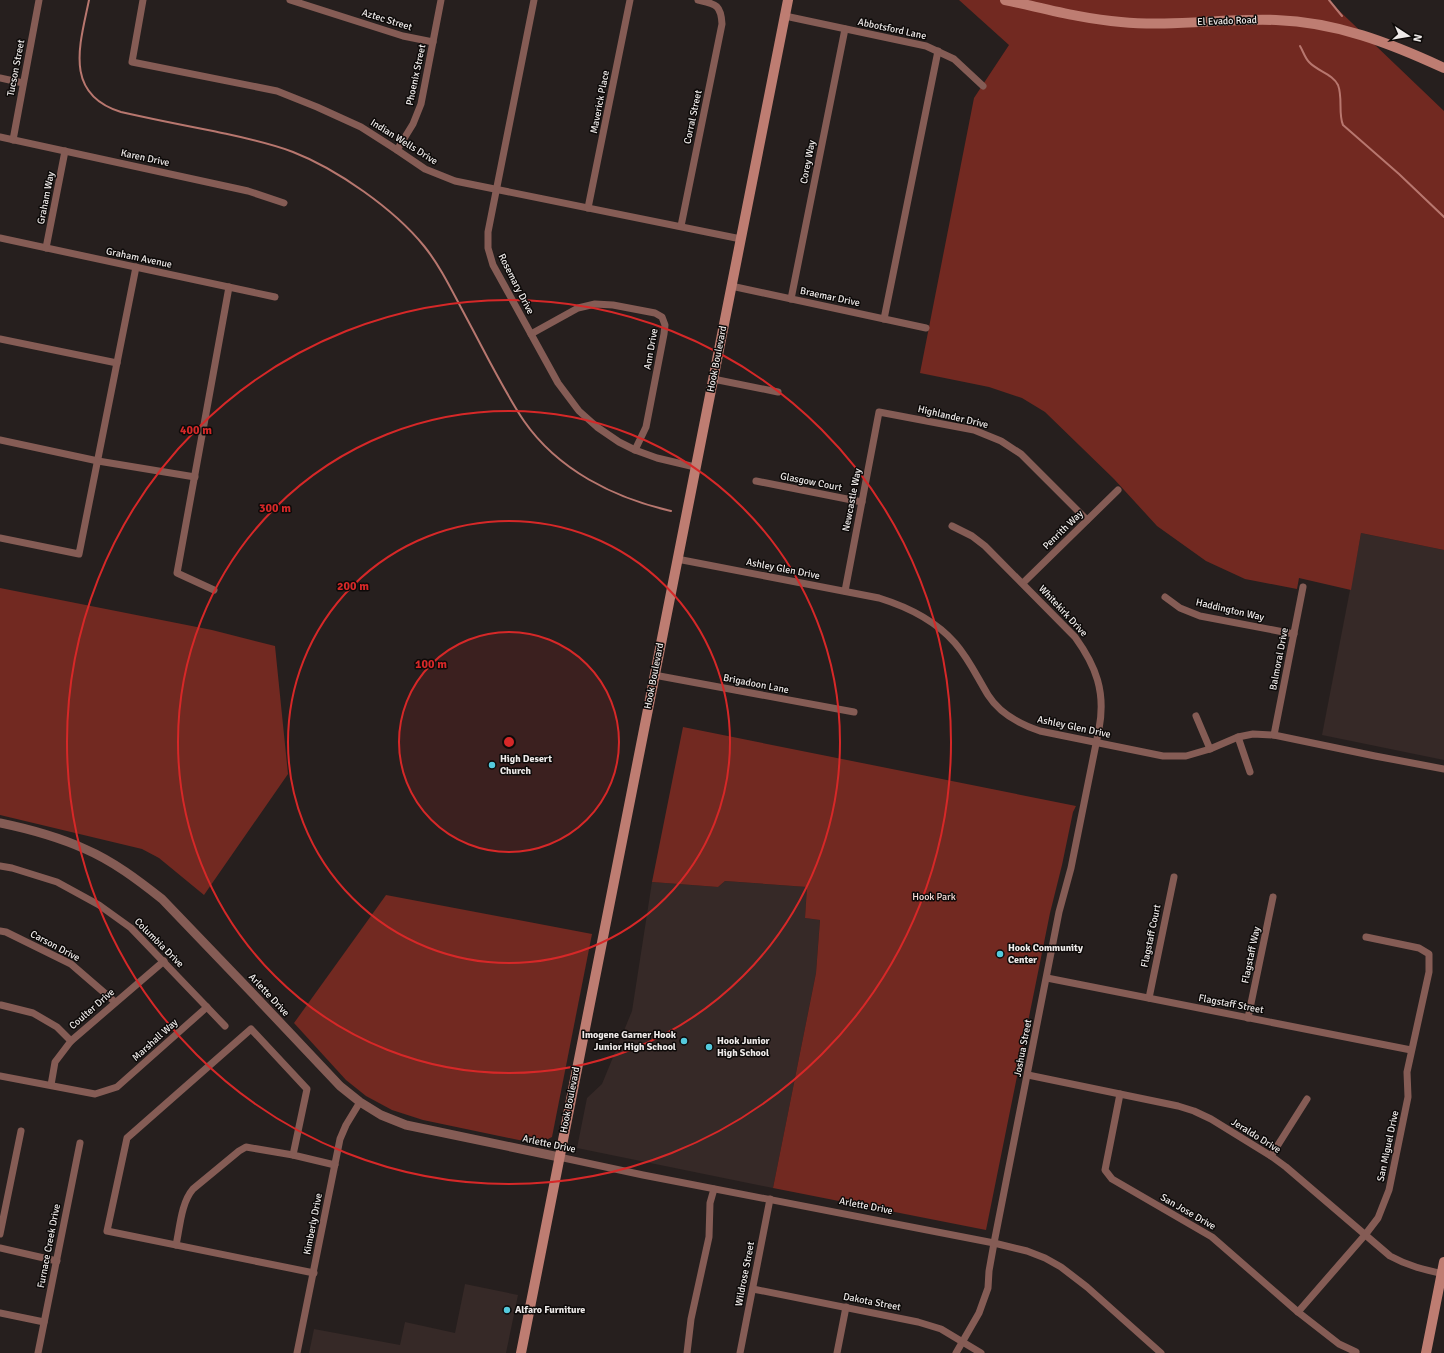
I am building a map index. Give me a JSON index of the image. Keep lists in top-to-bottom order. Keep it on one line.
{"streets":{"main road":["El Evado Road","Hook Boulevard"],"street":["Aztec Street","Abbotsford Lane","Tucson Street","Phoenix Street","Maverick Place","Corral Street","Indian Wells Drive","Karen Drive","Corey Way","Graham Way","Graham Avenue","Rosemary Drive","Braemar Drive","Ann Drive","Highlander Drive","Glasgow Court","Newcastle Way","Penrith Way","Ashley Glen Drive","Haddington Way","Whitekirk Drive","Balmoral Drive","Brigadoon Lane","Flagstaff Court","Columbia Drive","Carson Drive","Flagstaff Way","Arlette Drive","Flagstaff Street","Coulter Drive","Marshall Way","Joshua Street","Jeraldo Drive","San Miguel Drive","San Jose Drive","Kimberly Drive","Furnace Creek Drive","Wildrose Street","Dakota Street"]},"crossings":[["Aztec Street","Phoenix Street"],["Abbotsford Lane","Corey Way"],["Abbotsford Lane","Hook Boulevard"],["Tucson Street","Karen Drive"],["Phoenix Street","Indian Wells Drive"],["Maverick Place","Indian Wells Drive"],["Corral Street","Indian Wells Drive"],["Indian Wells Drive","Rosemary Drive"],["Indian Wells Drive","Hook Boulevard"],["Karen Drive","Graham Way"],["Corey Way","Braemar Drive"],["Graham Way","Graham Avenue"],["Rosemary Drive","Ann Drive"],["Rosemary Drive","Hook Boulevard"],["Braemar Drive","Hook Boulevard"],["Hook Boulevard","Ashley Glen Drive"],["Hook Boulevard","Brigadoon Lane"],["Hook Boulevard","Arlette Drive"],["Highlander Drive","Newcastle Way"],["Highlander Drive","Penrith Way"],["Glasgow Court","Newcastle Way"],["Newcastle Way","Ashley Glen Drive"],["Penrith Way","Whitekirk Drive"],["Ashley Glen Drive","Whitekirk Drive"],["Ashley Glen Drive","Balmoral Drive"],["Ashley Glen Drive","Joshua Street"],["Haddington Way","Balmoral Drive"],["Whitekirk Drive","Joshua Street"],["Flagstaff Court","Flagstaff Street"],["Columbia Drive","Coulter Drive"],["Columbia Drive","Marshall Way"],["Carson Drive","Coulter Drive"],["Flagstaff Way","Flagstaff Street"],["Arlette Drive","Joshua Street"],["Arlette Drive","Kimberly Drive"],["Arlette Drive","Wildrose Street"],["Flagstaff Street","Joshua Street"],["Flagstaff Street","San Miguel Drive"],["Coulter Drive","Marshall Way"],["Joshua Street","Jeraldo Drive"],["Joshua Street","Dakota Street"],["Jeraldo Drive","San Miguel Drive"],["Jeraldo Drive","San Jose Drive"],["San Miguel Drive","San Jose Drive"],["Wildrose Street","Dakota Street"]],"parks":["Hook Park"],"places":["High Desert Church","Hook Community Center","Imogene Garner Hook Junior High School","Hook Junior High School","Alfaro Furniture"],"north":"right","rings":["400 m","300 m","200 m","100 m"]}
